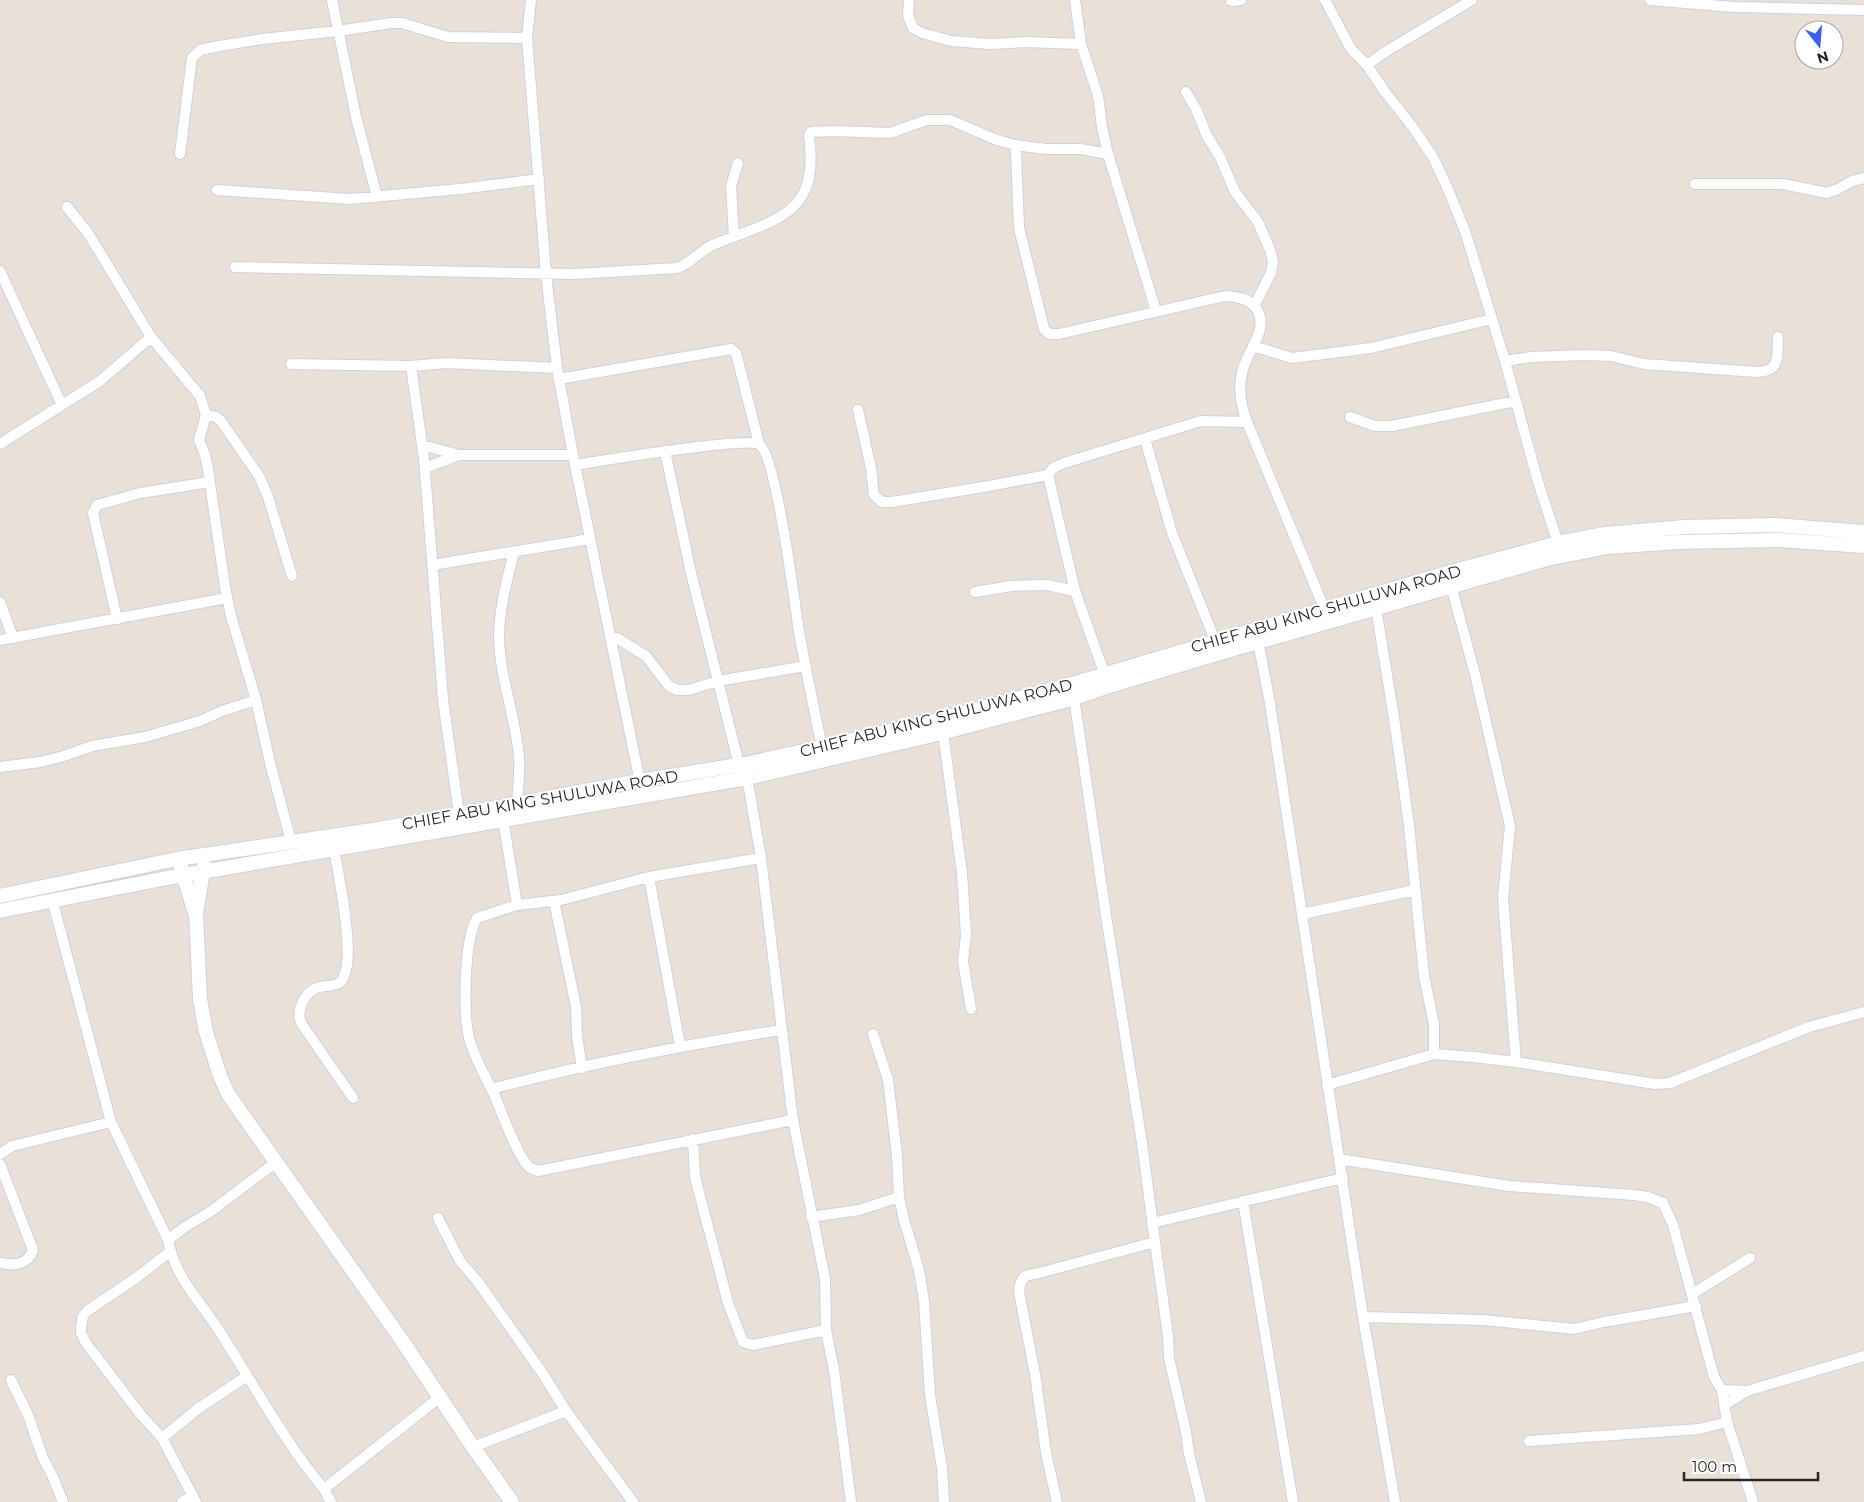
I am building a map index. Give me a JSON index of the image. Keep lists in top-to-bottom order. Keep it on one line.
{"streets":{"street":["CHIEF ABU KING SHULUWA ROAD"]},"scale_bar":"100 m","north":"bottom"}
